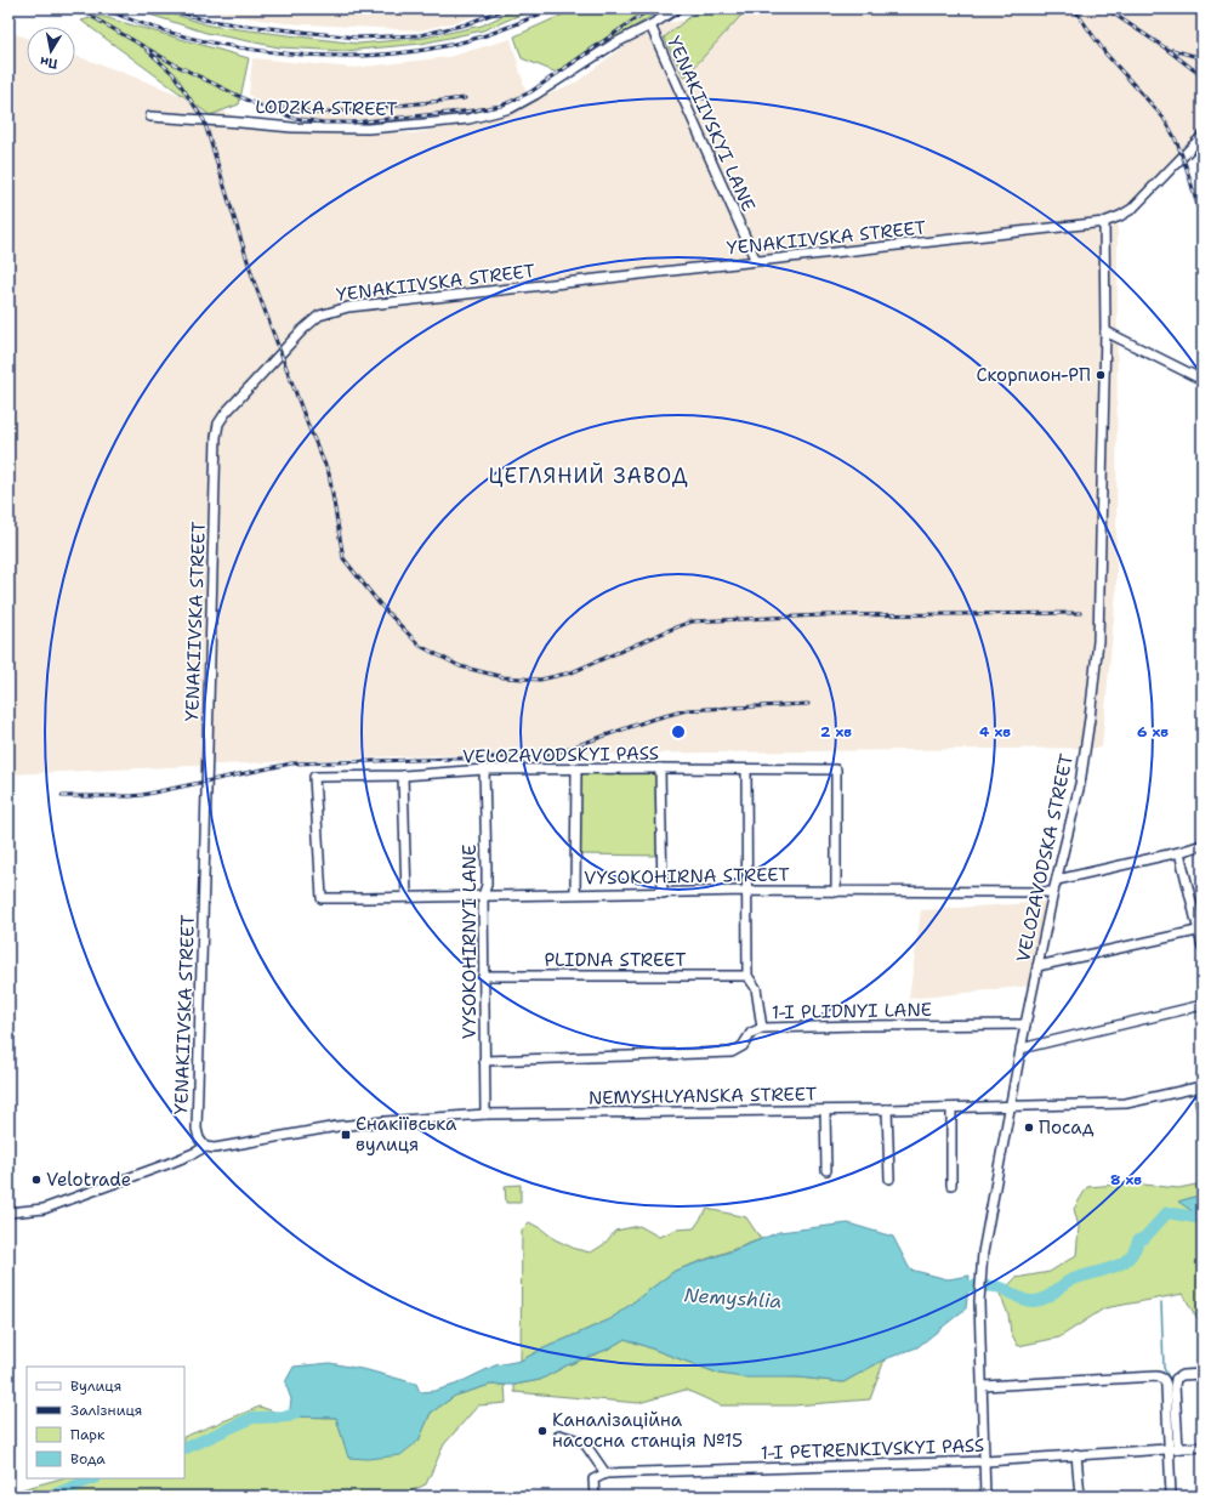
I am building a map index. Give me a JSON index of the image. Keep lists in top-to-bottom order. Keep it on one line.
{"streets":{"street":["LODZKA STREET","YENAKIIVSKYI LANE","YENAKIIVSKA STREET","VELOZAVODSKYI PASS","VELOZAVODSKA STREET","VYSOKOHIRNA STREET","VYSOKOHIRNYI LANE","PLIDNA STREET","1-I PLIDNYI LANE","NEMYSHLYANSKA STREET","1-I PETRENKIVSKYI PASS"]},"crossings":[["LODZKA STREET","YENAKIIVSKYI LANE"],["YENAKIIVSKYI LANE","YENAKIIVSKA STREET"],["YENAKIIVSKA STREET","VELOZAVODSKA STREET"],["YENAKIIVSKA STREET","NEMYSHLYANSKA STREET"],["VELOZAVODSKYI PASS","VYSOKOHIRNA STREET"],["VELOZAVODSKYI PASS","VYSOKOHIRNYI LANE"],["VELOZAVODSKA STREET","VYSOKOHIRNA STREET"],["VELOZAVODSKA STREET","1-I PLIDNYI LANE"],["VELOZAVODSKA STREET","NEMYSHLYANSKA STREET"],["VELOZAVODSKA STREET","1-I PETRENKIVSKYI PASS"],["VYSOKOHIRNA STREET","VYSOKOHIRNYI LANE"],["VYSOKOHIRNYI LANE","PLIDNA STREET"],["VYSOKOHIRNYI LANE","1-I PLIDNYI LANE"],["VYSOKOHIRNYI LANE","NEMYSHLYANSKA STREET"]],"districts":["ЦЕГЛЯНИЙ ЗАВОД"],"water":["Nemyshlia"],"places":{"other":["Скорпион-РП","Посад","Velotrade","Каналізаційна насосна станція №15"],"transit":["Єнакіївська вулиця"]},"legend":["Вулиця","Залізниця","Парк","Вода"],"north":"bottom","rings":["2 хв","4 хв","6 хв","8 хв"]}
